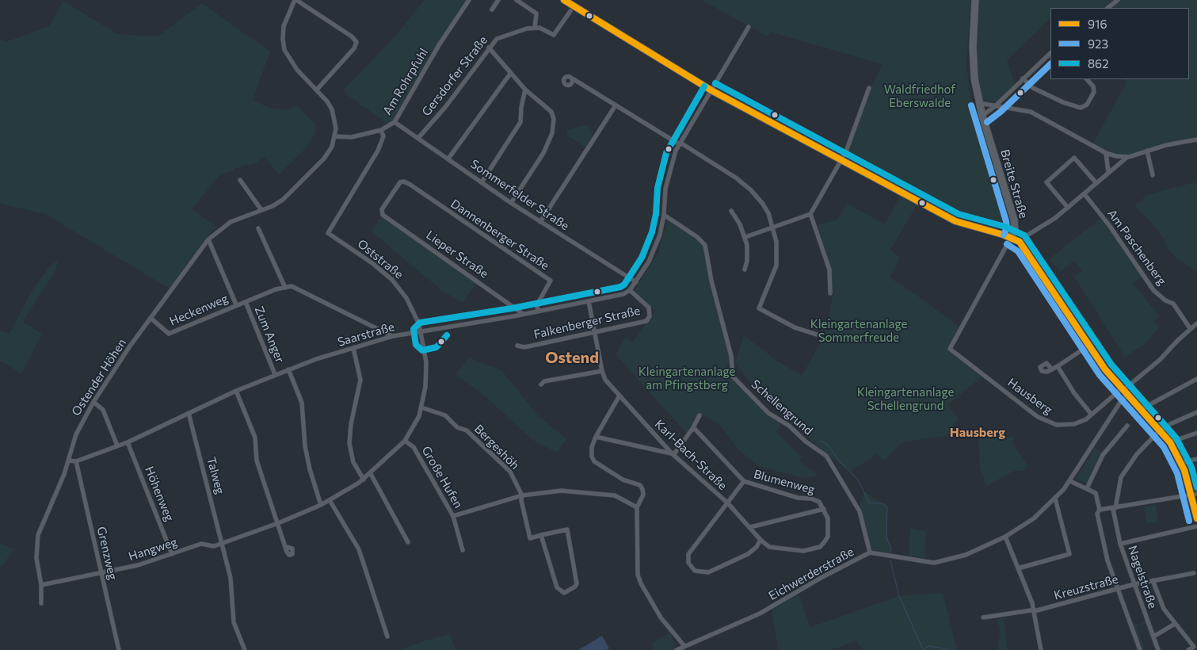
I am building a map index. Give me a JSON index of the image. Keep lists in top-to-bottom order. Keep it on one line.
{"streets":{"main road":["Breite Straße"],"street":["Gersdorfer Straße","Am Rohrpfuhl","Sommerfelder Straße","Dannenberger Straße","Am Paschenberg","Lieper Straße","Oststraße","Heckenweg","Falkenberger Straße","Zum Anger","Saarstraße","Ostender Höhen","Hausberg","Schellengrund","Bergeshöh","Karl-Bach-Straße","Talweg","Große Hufen","Blumenweg","Höhenweg","Hangweg","Grenzweg","Eichwerderstraße","Nagelstraße","Kreuzstraße"]},"crossings":[["Gersdorfer Straße","Sommerfelder Straße"],["Am Rohrpfuhl","Sommerfelder Straße"],["Am Rohrpfuhl","Oststraße"],["Breite Straße","Hausberg"],["Dannenberger Straße","Lieper Straße"],["Dannenberger Straße","Saarstraße"],["Lieper Straße","Saarstraße"],["Oststraße","Saarstraße"],["Oststraße","Bergeshöh"],["Oststraße","Große Hufen"],["Oststraße","Hangweg"],["Heckenweg","Zum Anger"],["Heckenweg","Ostender Höhen"],["Falkenberger Straße","Saarstraße"],["Falkenberger Straße","Karl-Bach-Straße"],["Zum Anger","Saarstraße"],["Zum Anger","Ostender Höhen"],["Saarstraße","Ostender Höhen"],["Saarstraße","Karl-Bach-Straße"],["Saarstraße","Talweg"],["Saarstraße","Höhenweg"],["Saarstraße","Grenzweg"],["Ostender Höhen","Hangweg"],["Hausberg","Eichwerderstraße"],["Schellengrund","Eichwerderstraße"],["Karl-Bach-Straße","Blumenweg"],["Talweg","Hangweg"],["Höhenweg","Hangweg"],["Hangweg","Grenzweg"],["Nagelstraße","Kreuzstraße"]],"districts":["Ostend","Hausberg"],"parks":["Waldfriedhof Eberswalde","Kleingartenanlage Sommerfreude","Kleingartenanlage am Pfingstberg","Kleingartenanlage Schellengrund"],"lines":["transit line 916","transit line 923","transit line 862"],"legend":["916","923","862"]}
